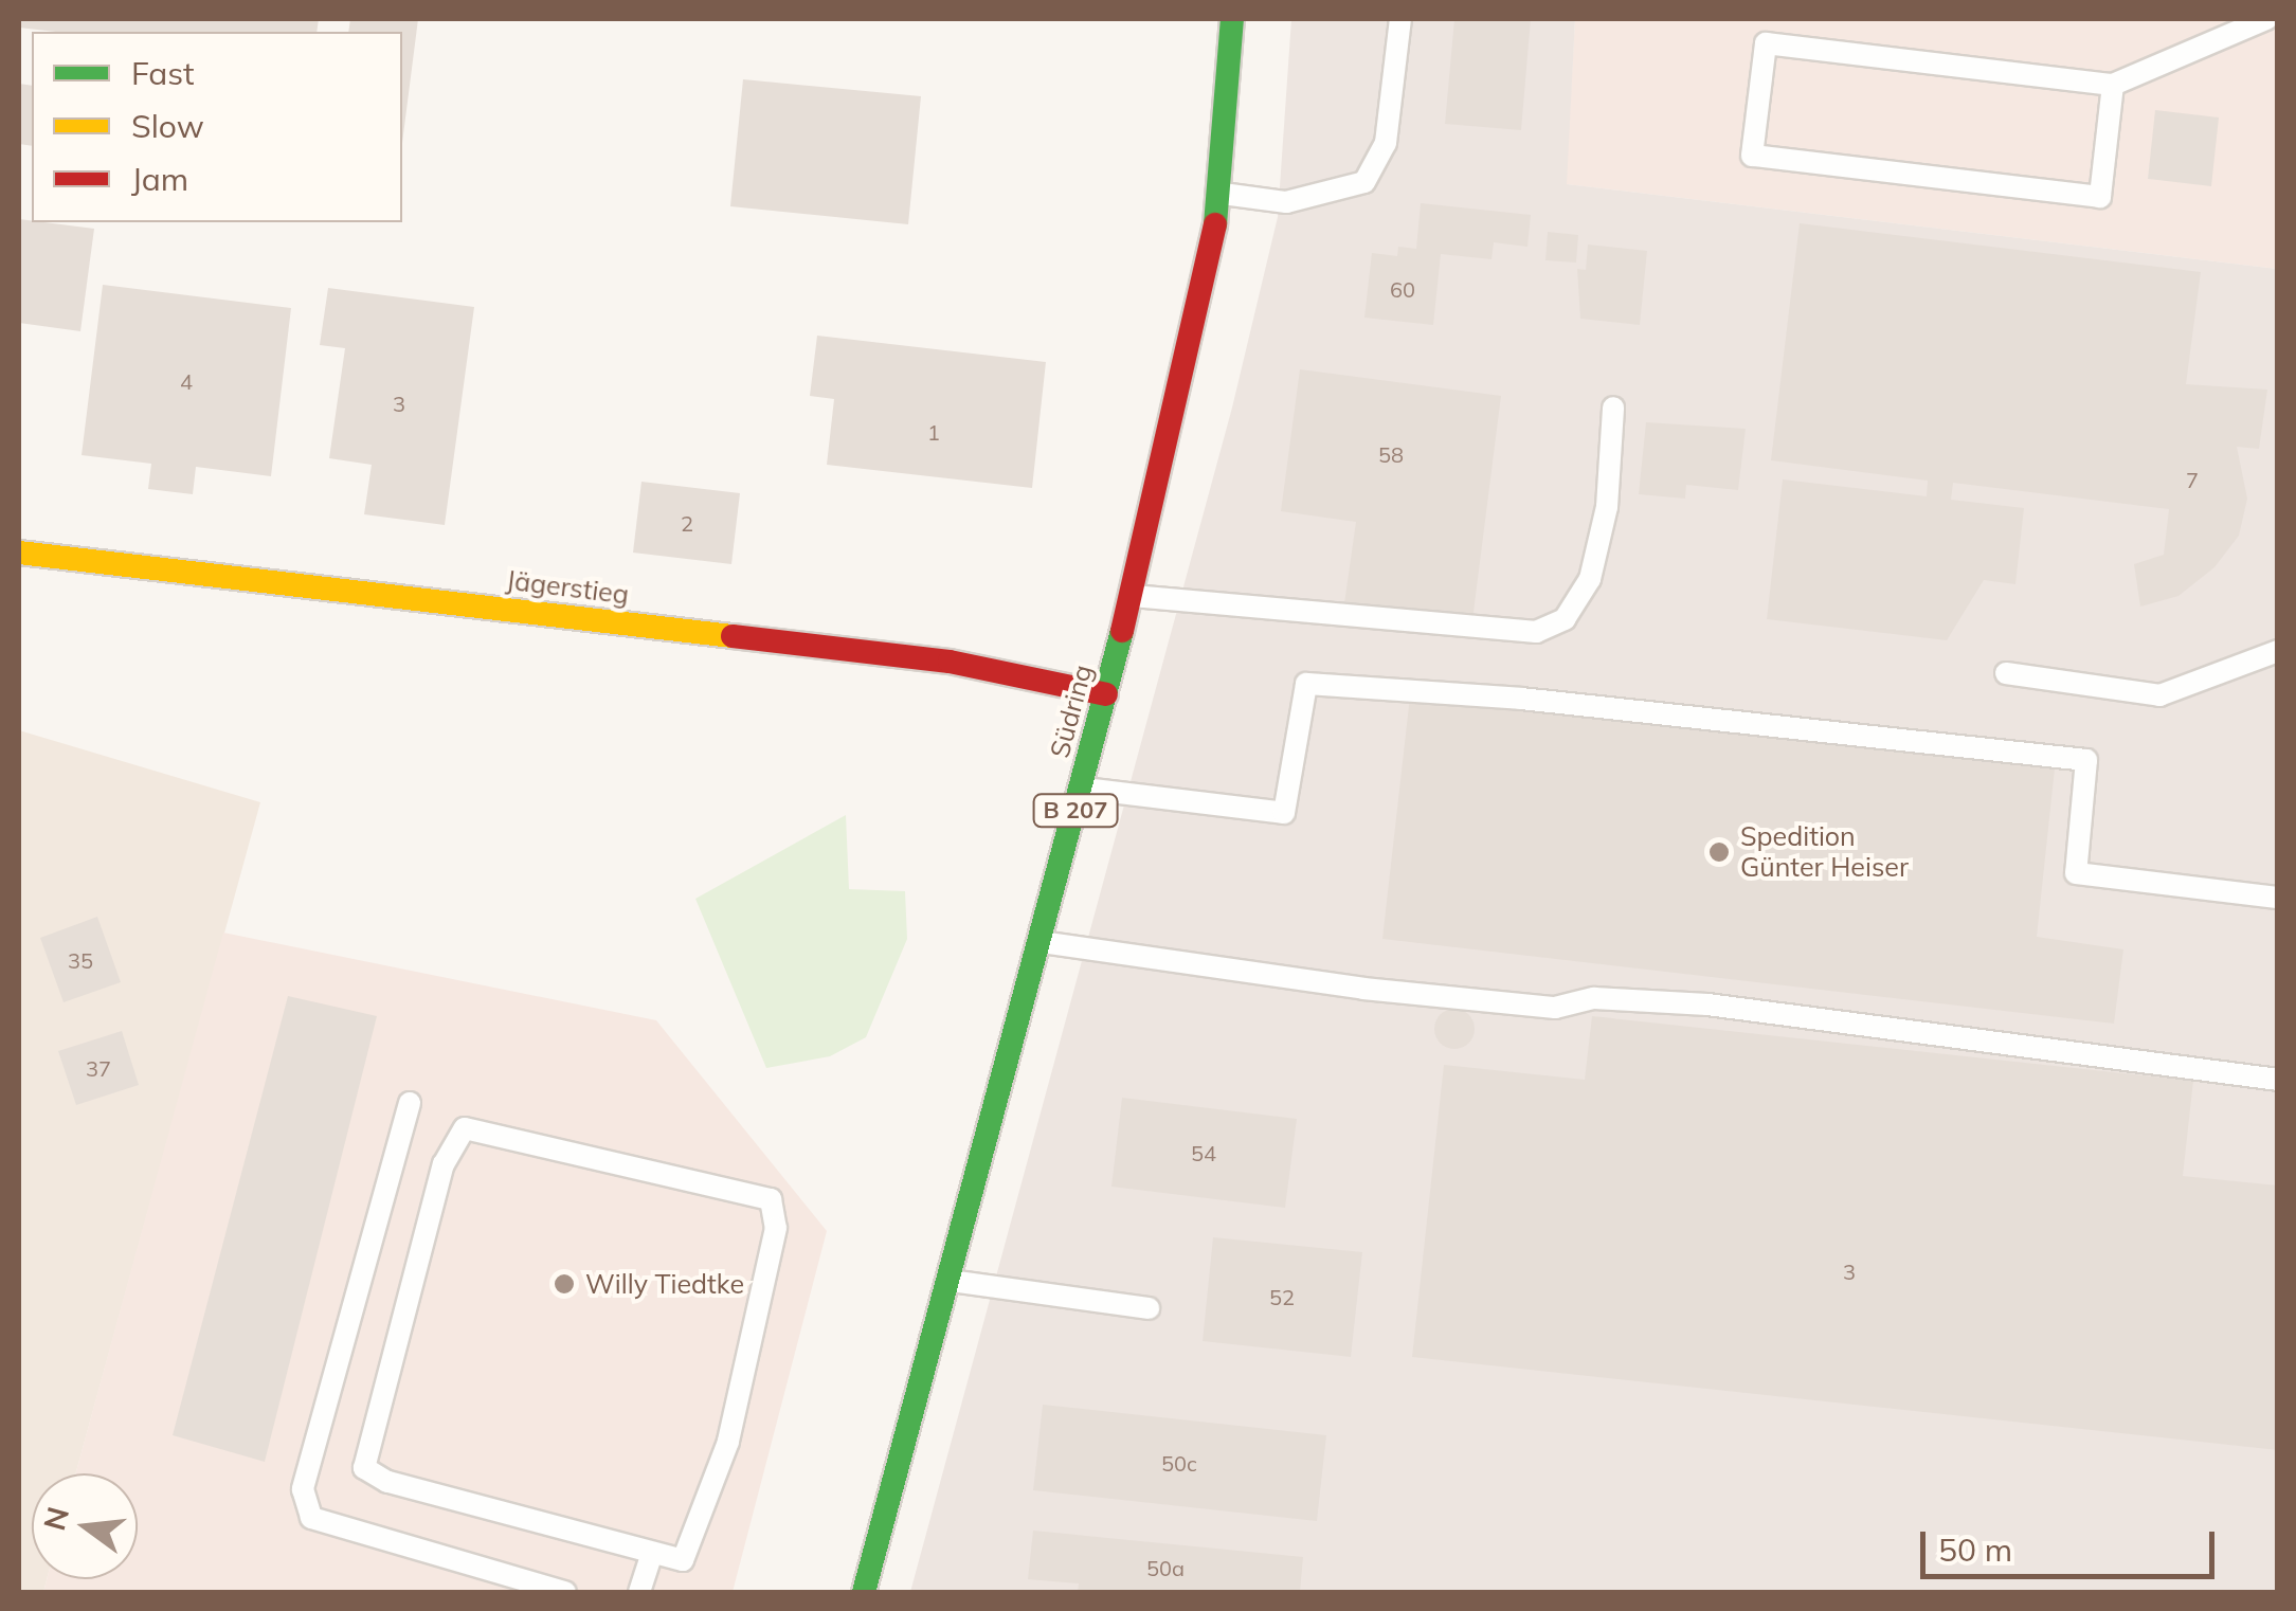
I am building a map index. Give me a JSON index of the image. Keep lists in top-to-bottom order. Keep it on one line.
{"streets":{"main road":["Jägerstieg","Südring","B 207"]},"crossings":[["Jägerstieg","Südring"]],"places":["Spedition Günter Heiser","Willy Tiedtke"],"house_numbers":["60","4","3","1","58","7","2","35","37","54","3","52","50c","50a"],"legend":["Fast","Slow","Jam"],"scale_bar":"50 m","north":"left"}
